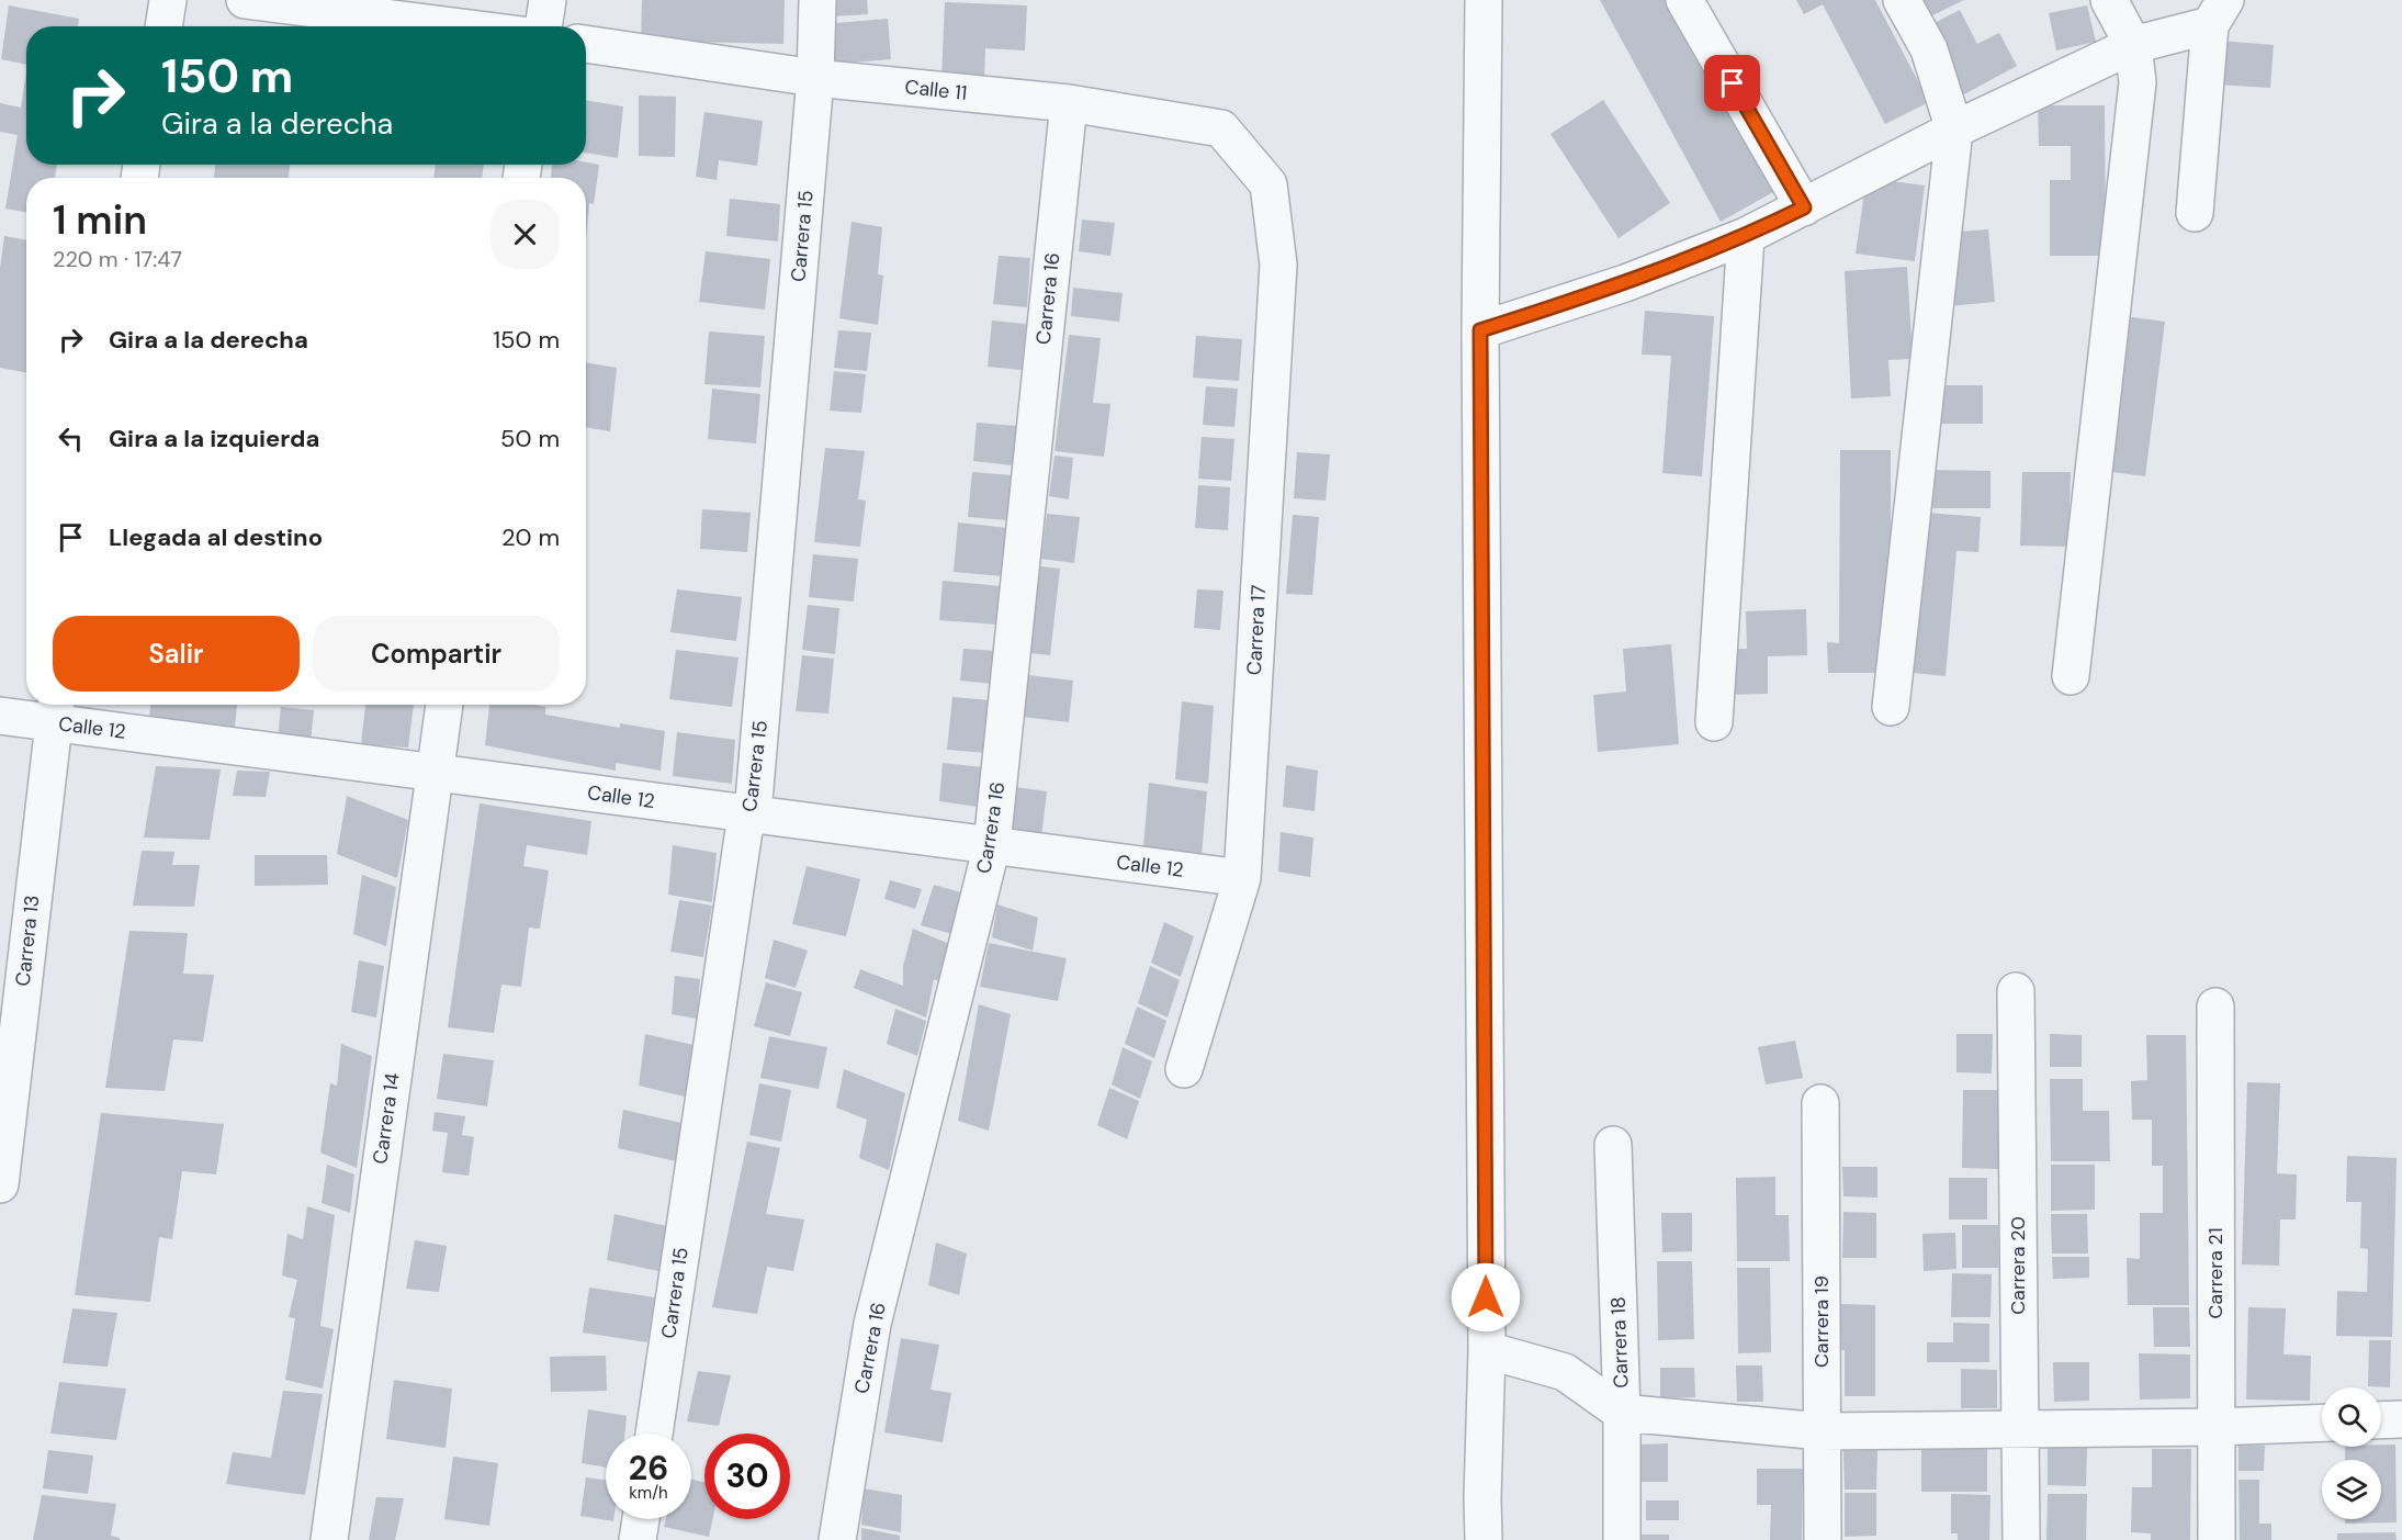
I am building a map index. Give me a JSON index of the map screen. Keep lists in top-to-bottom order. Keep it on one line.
{"streets":{"street":["Calle 11","Carrera 15","Carrera 16","Carrera 17","Calle 12","Carrera 13","Carrera 14","Carrera 20","Carrera 21","Carrera 19","Carrera 18"]},"crossings":[["Calle 11","Carrera 15"],["Calle 11","Carrera 16"],["Calle 11","Carrera 17"],["Carrera 15","Calle 12"],["Carrera 16","Calle 12"],["Carrera 17","Calle 12"],["Calle 12","Carrera 13"],["Calle 12","Carrera 14"]],"page":{"turn":["150 m","Gira a la derecha"],"heading":["1 min","220 m · 17:47"],"list":[{"name":"Gira a la derecha","value":"150 m"},{"name":"Gira a la izquierda","value":"50 m"},{"name":"Llegada al destino","value":"20 m"}],"buttons":["Salir","Compartir"],"speed":"26 km/h","limit":"30"}}
